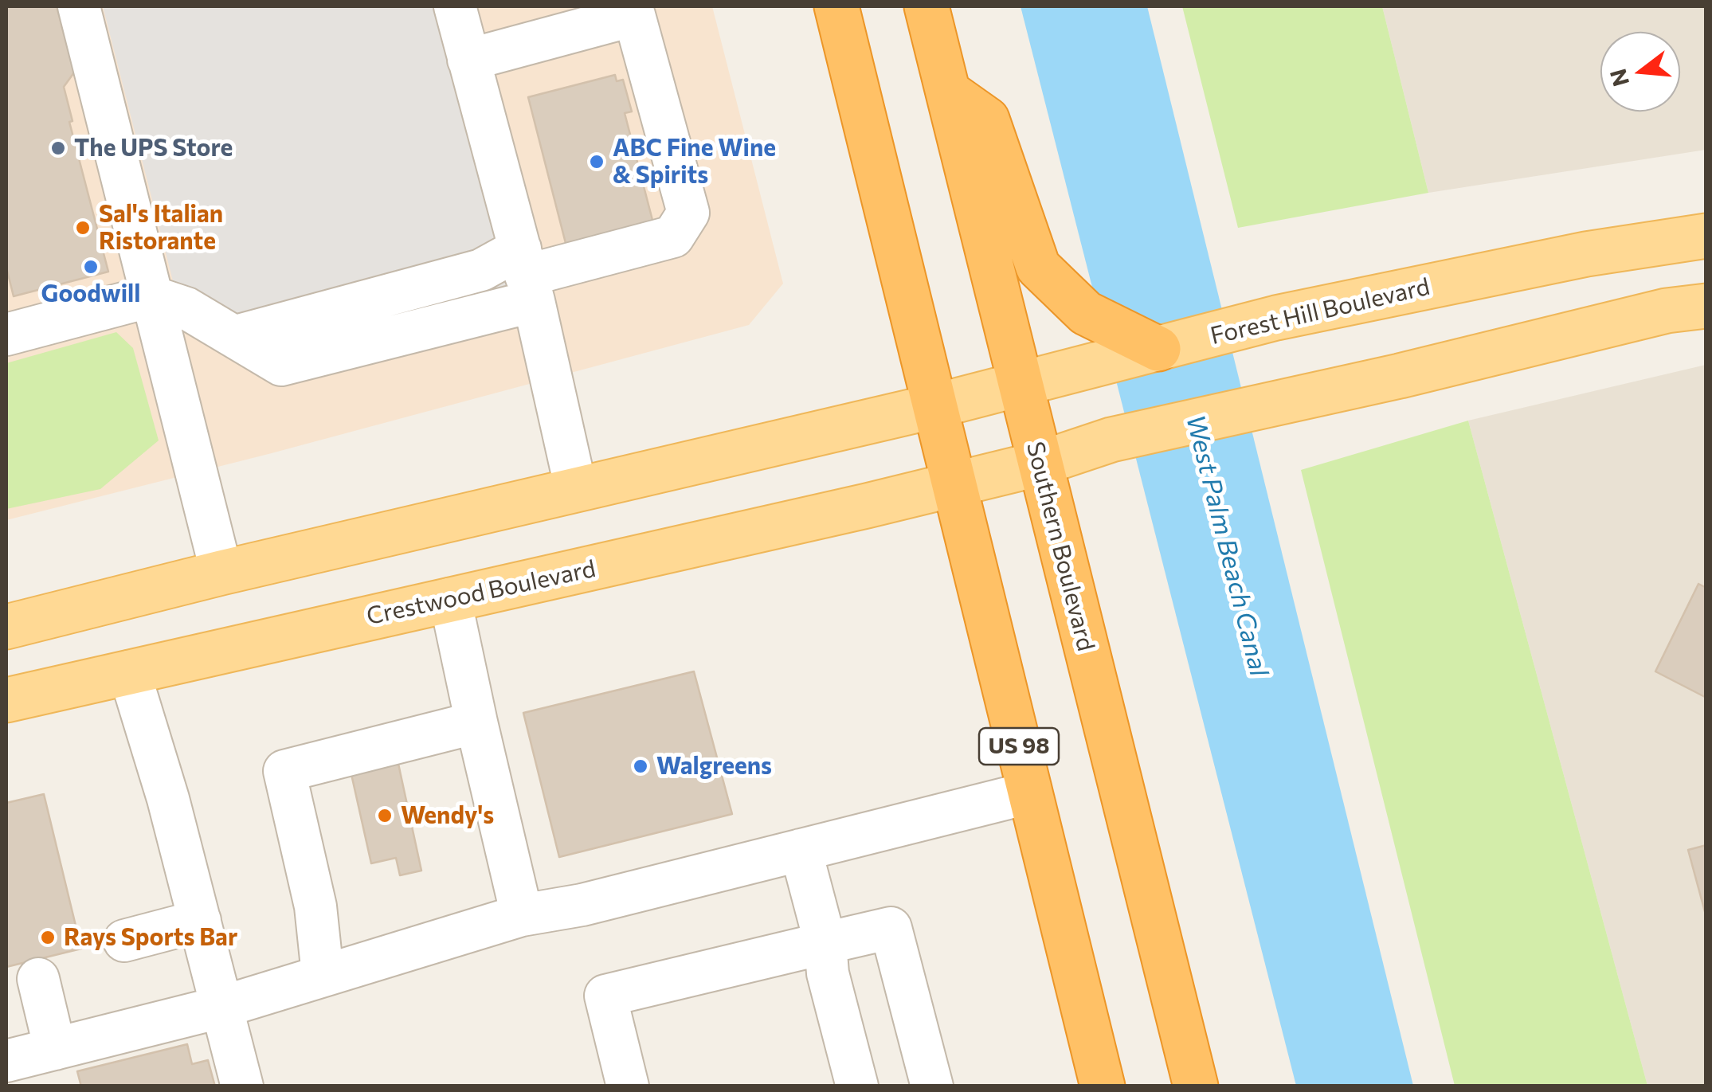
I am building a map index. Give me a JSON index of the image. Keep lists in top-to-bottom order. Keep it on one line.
{"streets":{"highway":["Southern Boulevard","US 98"],"main road":["Forest Hill Boulevard","Crestwood Boulevard"]},"crossings":[["Forest Hill Boulevard","Southern Boulevard"],["Forest Hill Boulevard","US 98"],["Crestwood Boulevard","US 98"]],"water":["West Palm Beach Canal"],"places":["The UPS Store","ABC Fine Wine & Spirits","Sal's Italian Ristorante","Goodwill","Walgreens","Wendy's","Rays Sports Bar"],"north":"left"}
